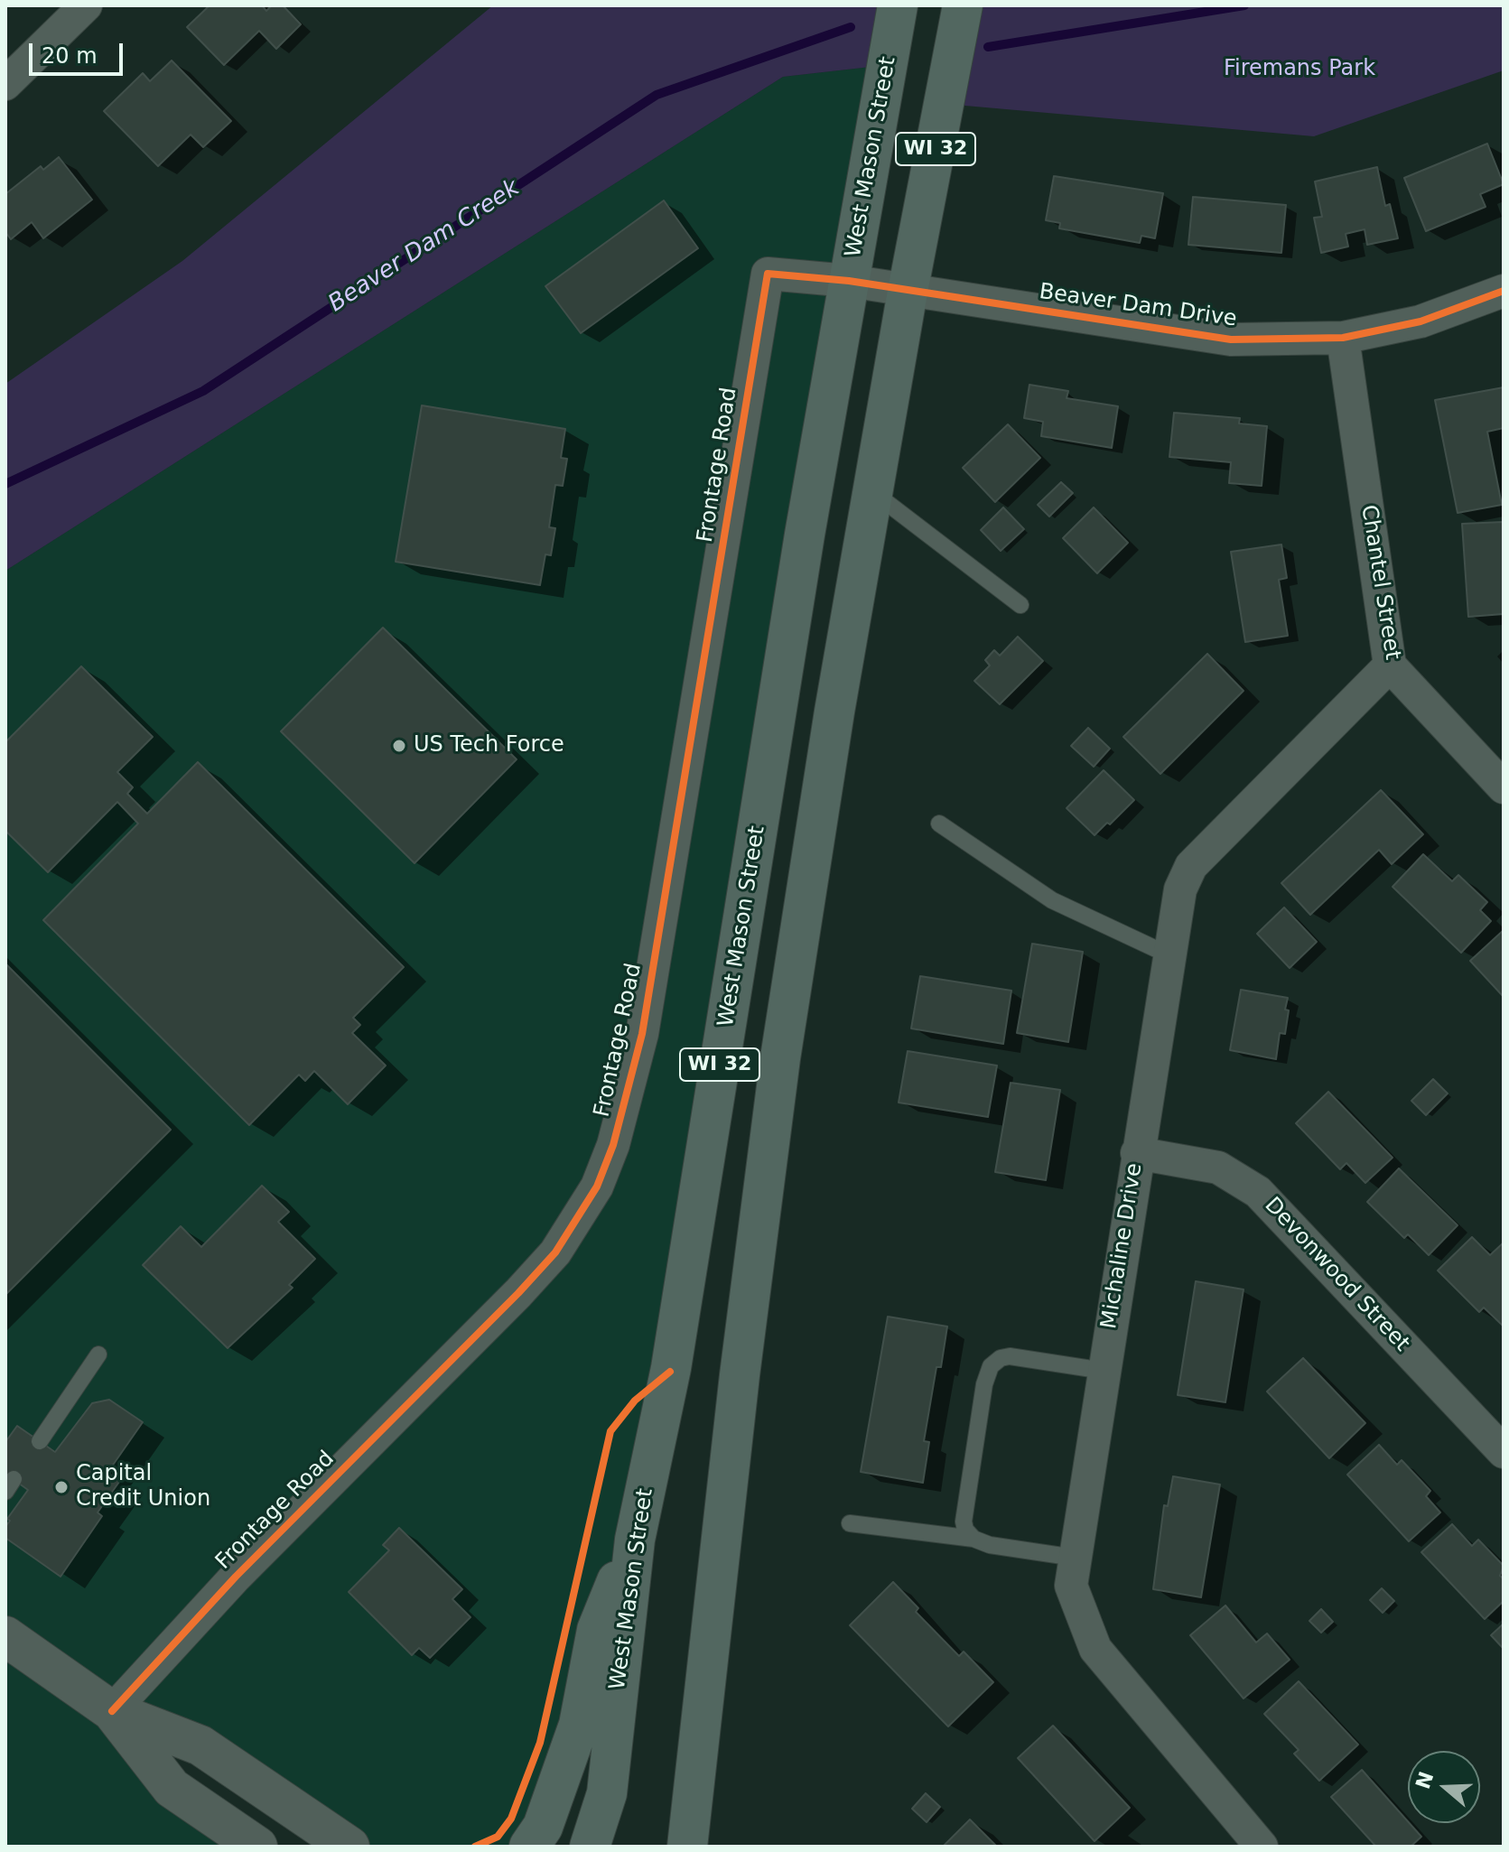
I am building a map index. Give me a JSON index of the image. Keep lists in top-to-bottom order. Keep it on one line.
{"streets":{"main road":["WI 32","West Mason Street"],"street":["Beaver Dam Drive","Frontage Road","Chantel Street","Michaline Drive","Devonwood Street"]},"crossings":[["WI 32","Beaver Dam Drive"],["West Mason Street","Beaver Dam Drive"],["West Mason Street","Frontage Road"],["Beaver Dam Drive","Frontage Road"],["Beaver Dam Drive","Chantel Street"],["Chantel Street","Michaline Drive"],["Michaline Drive","Devonwood Street"]],"water":["Beaver Dam Creek"],"parks":["Firemans Park"],"places":["US Tech Force","Capital Credit Union"],"scale_bar":"20 m","north":"left"}
